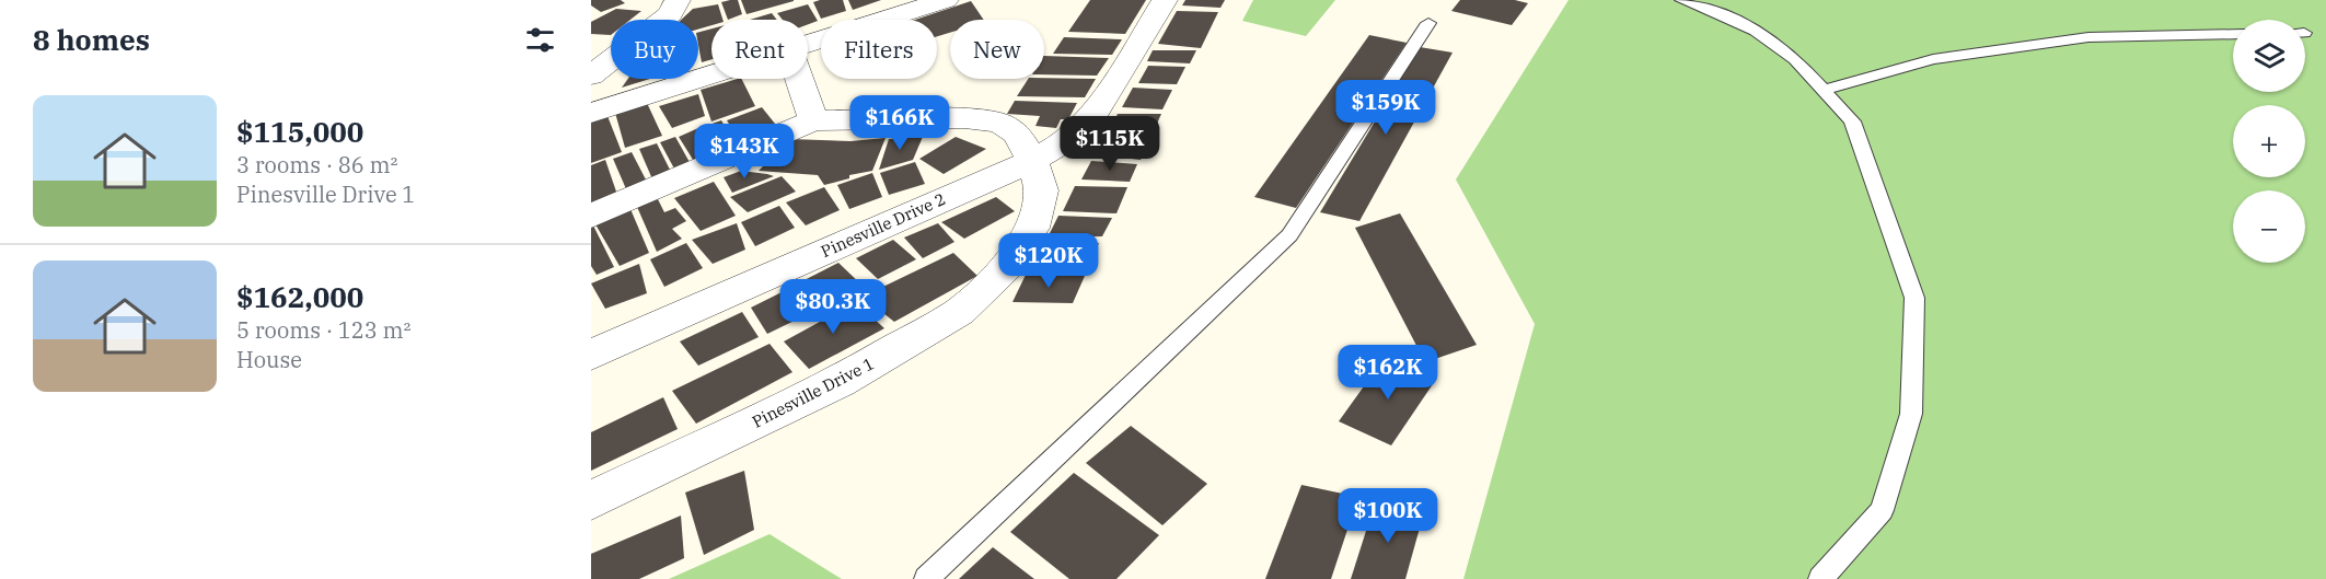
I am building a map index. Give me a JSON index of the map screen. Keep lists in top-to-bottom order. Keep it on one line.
{"streets":{"street":["Pinesville Drive 2","Pinesville Drive 1"]},"crossings":[["Pinesville Drive 2","Pinesville Drive 1"]],"page":{"heading":"8 homes","map_buttons":["+","−"],"chip":["Buy","Rent","Filters","New"],"list":[{"name":"$115,000","note":"3 rooms · 86 m² · Pinesville Drive 1"},{"name":"$162,000","note":"5 rooms · 123 m² · House"}],"price":["$159K","$166K","$115K","$143K","$120K","$80.3K","$162K","$100K"]}}
